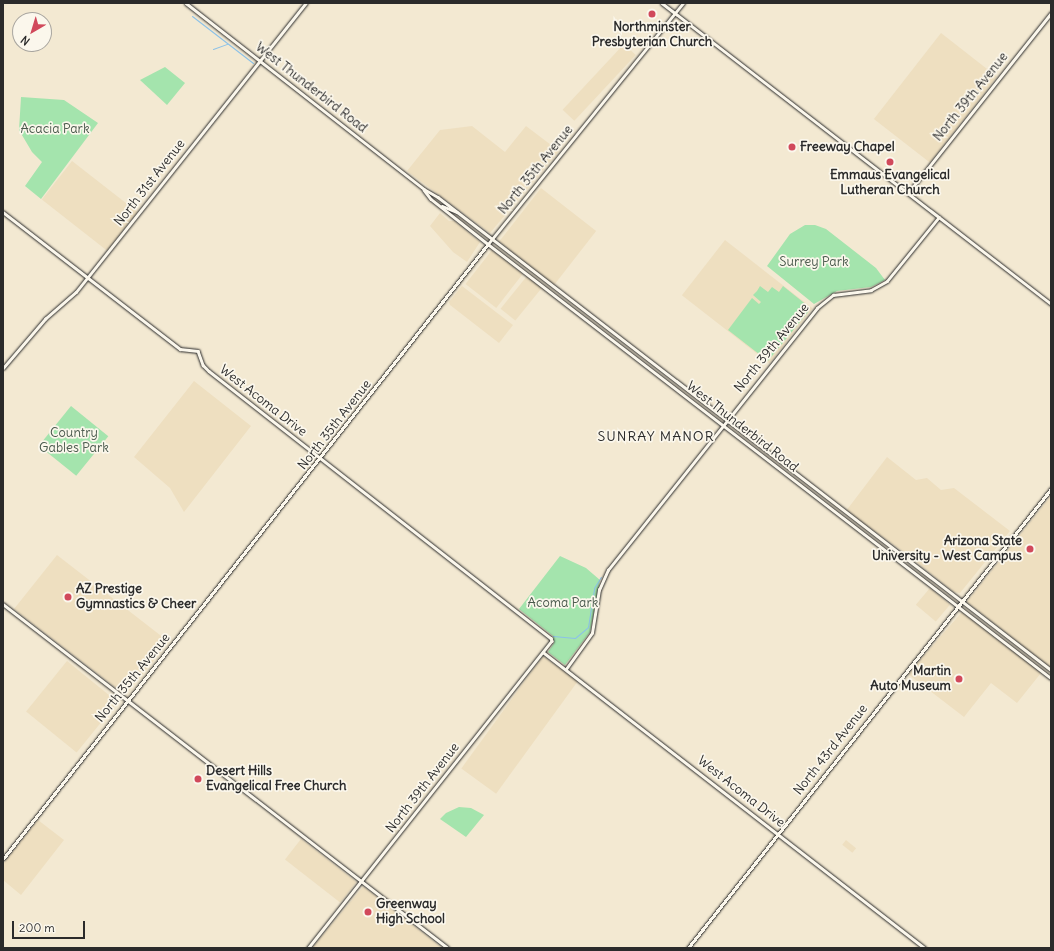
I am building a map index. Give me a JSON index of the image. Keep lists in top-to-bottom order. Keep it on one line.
{"streets":{"main road":["West Thunderbird Road","North 39th Avenue","North 35th Avenue","North 31st Avenue","West Acoma Drive","North 43rd Avenue"]},"crossings":[["West Thunderbird Road","North 39th Avenue"],["West Thunderbird Road","North 35th Avenue"],["West Thunderbird Road","North 31st Avenue"],["West Thunderbird Road","North 43rd Avenue"],["North 39th Avenue","West Acoma Drive"],["North 35th Avenue","West Acoma Drive"],["North 31st Avenue","West Acoma Drive"],["West Acoma Drive","North 43rd Avenue"]],"districts":["SUNRAY MANOR"],"parks":["Acacia Park","Surrey Park","Country Gables Park","Acoma Park"],"places":["Northminster Presbyterian Church","Freeway Chapel","Emmaus Evangelical Lutheran Church","Arizona State University - West Campus","AZ Prestige Gymnastics & Cheer","Martin Auto Museum","Desert Hills Evangelical Free Church","Greenway High School"],"scale_bar":"200 m","north":"bottom left"}
